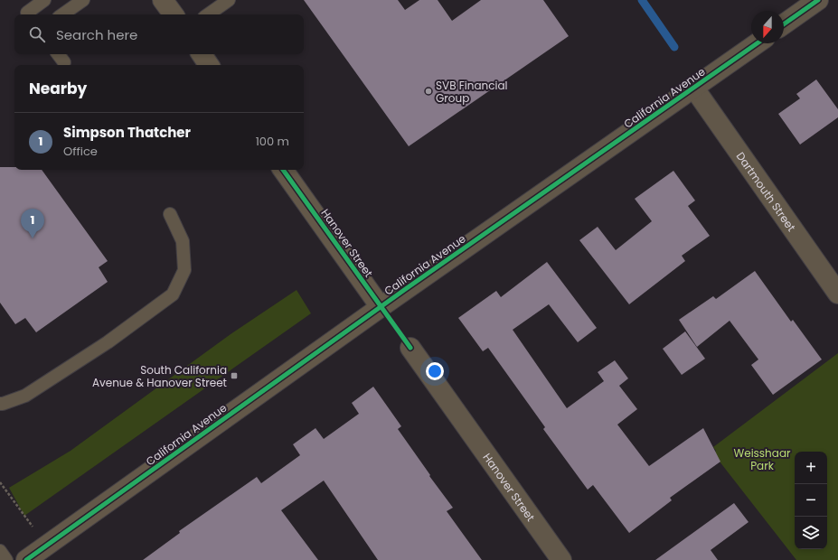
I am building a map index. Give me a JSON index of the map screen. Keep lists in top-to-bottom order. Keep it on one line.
{"streets":{"street":["California Avenue","Dartmouth Street","Hanover Street"]},"crossings":[["California Avenue","Dartmouth Street"],["California Avenue","Hanover Street"]],"parks":["Weisshaar Park"],"places":{"other":["SVB Financial Group"],"transit":["South California Avenue & Hanover Street"]},"north":"bottom","page":{"search":"Search here","heading":"Nearby","list":[{"mark":"1","name":"Simpson Thatcher","note":"Office","value":"100 m"}],"pins":"1","map_buttons":["+","−"]}}
